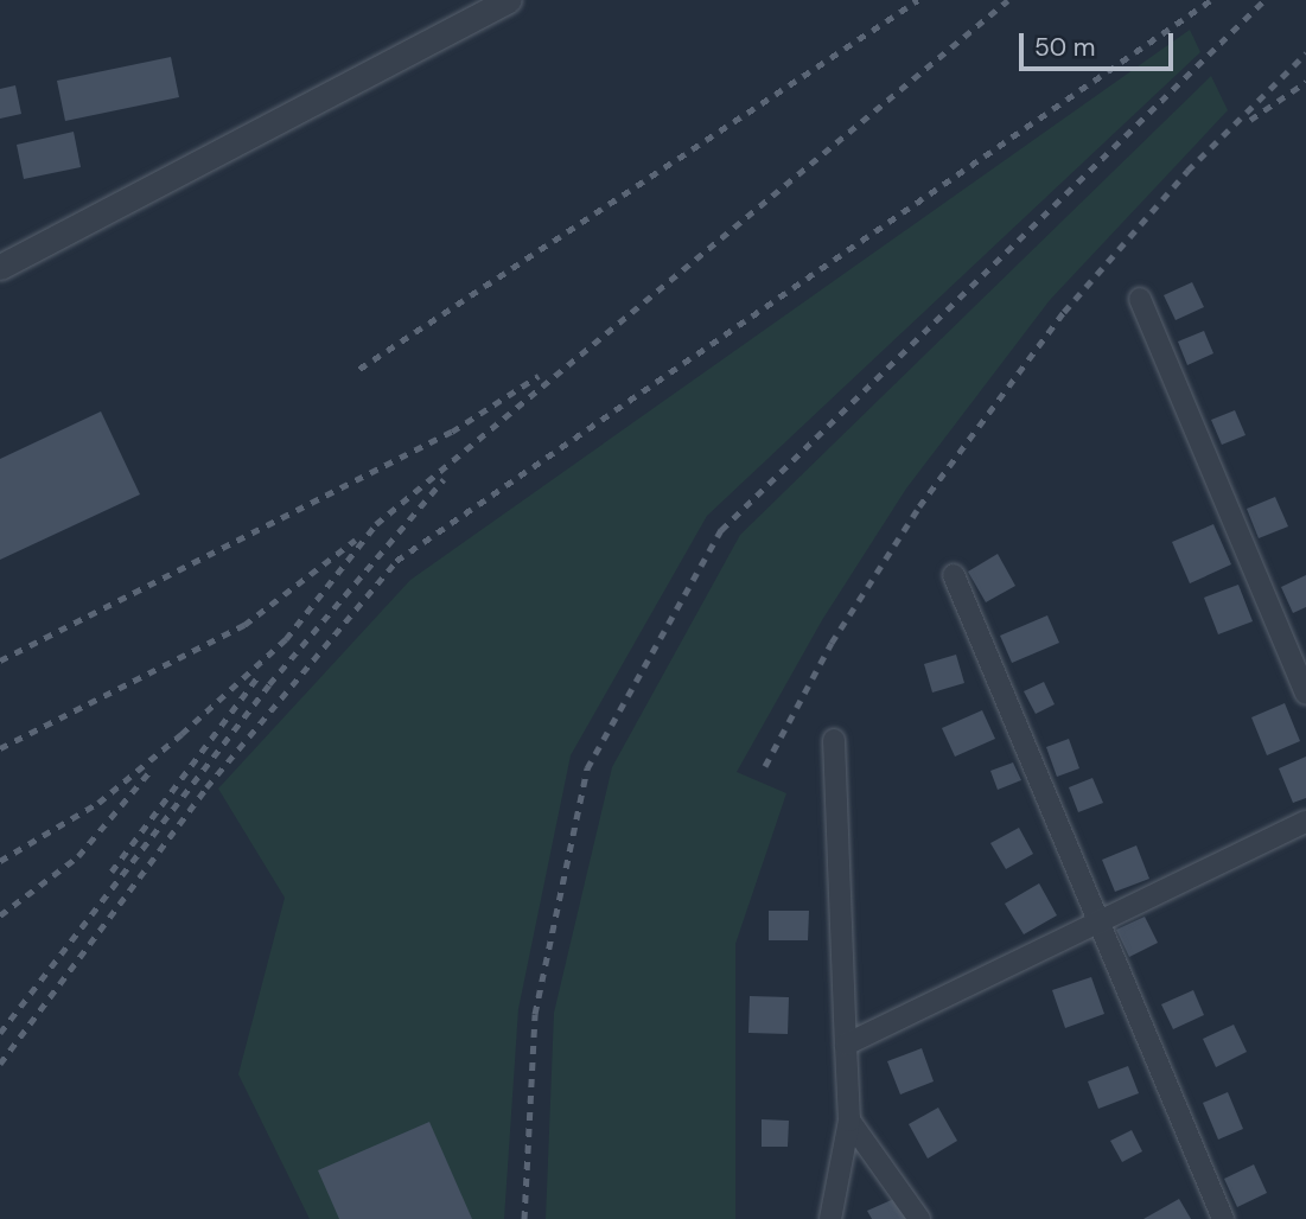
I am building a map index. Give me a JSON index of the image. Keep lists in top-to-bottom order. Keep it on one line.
{"scale_bar":"50 m"}
